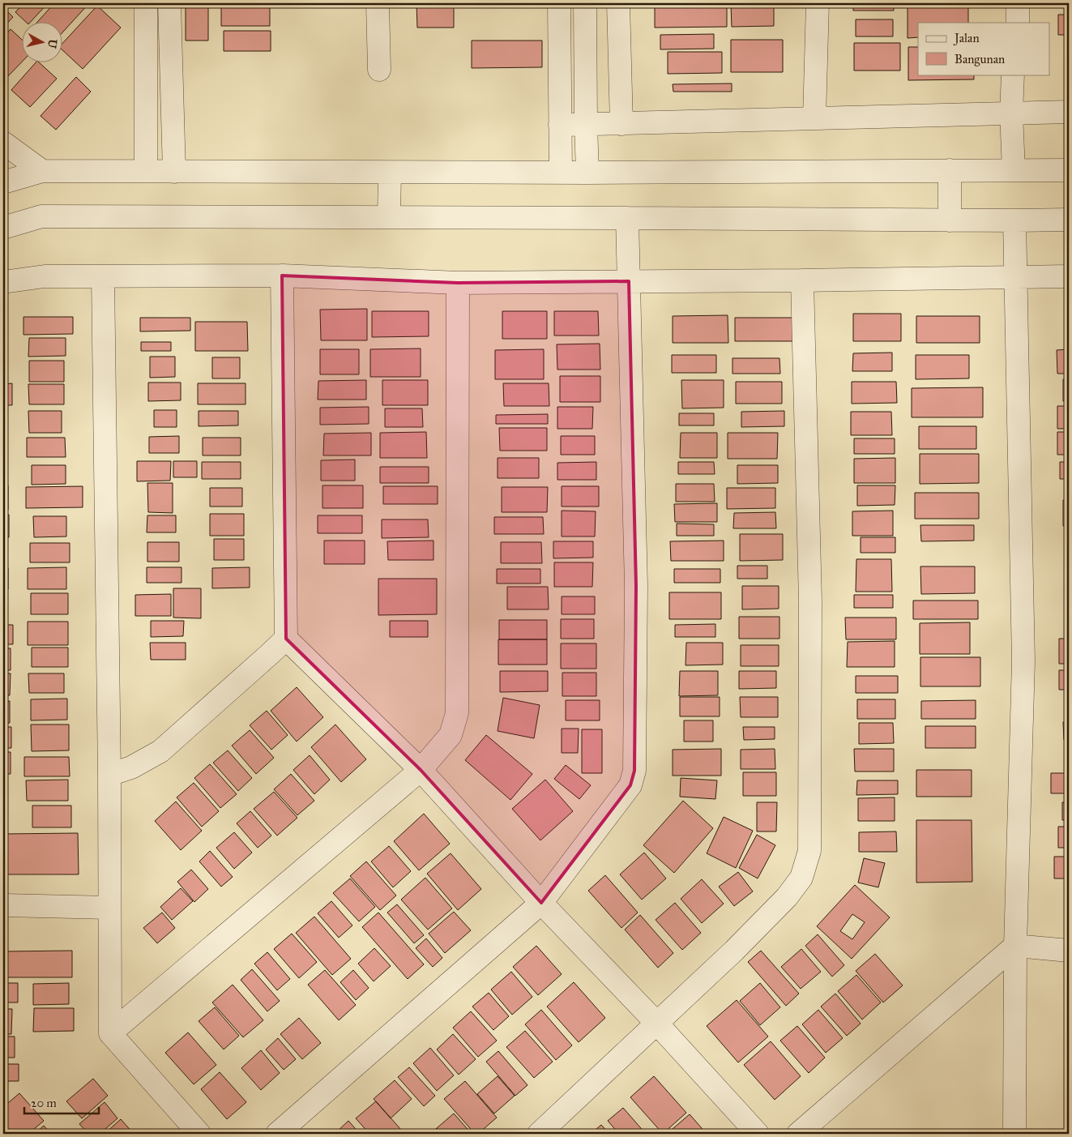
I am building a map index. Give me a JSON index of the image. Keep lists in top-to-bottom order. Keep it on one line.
{"legend":["Jalan","Bangunan"],"scale_bar":"20 m","north":"right"}
